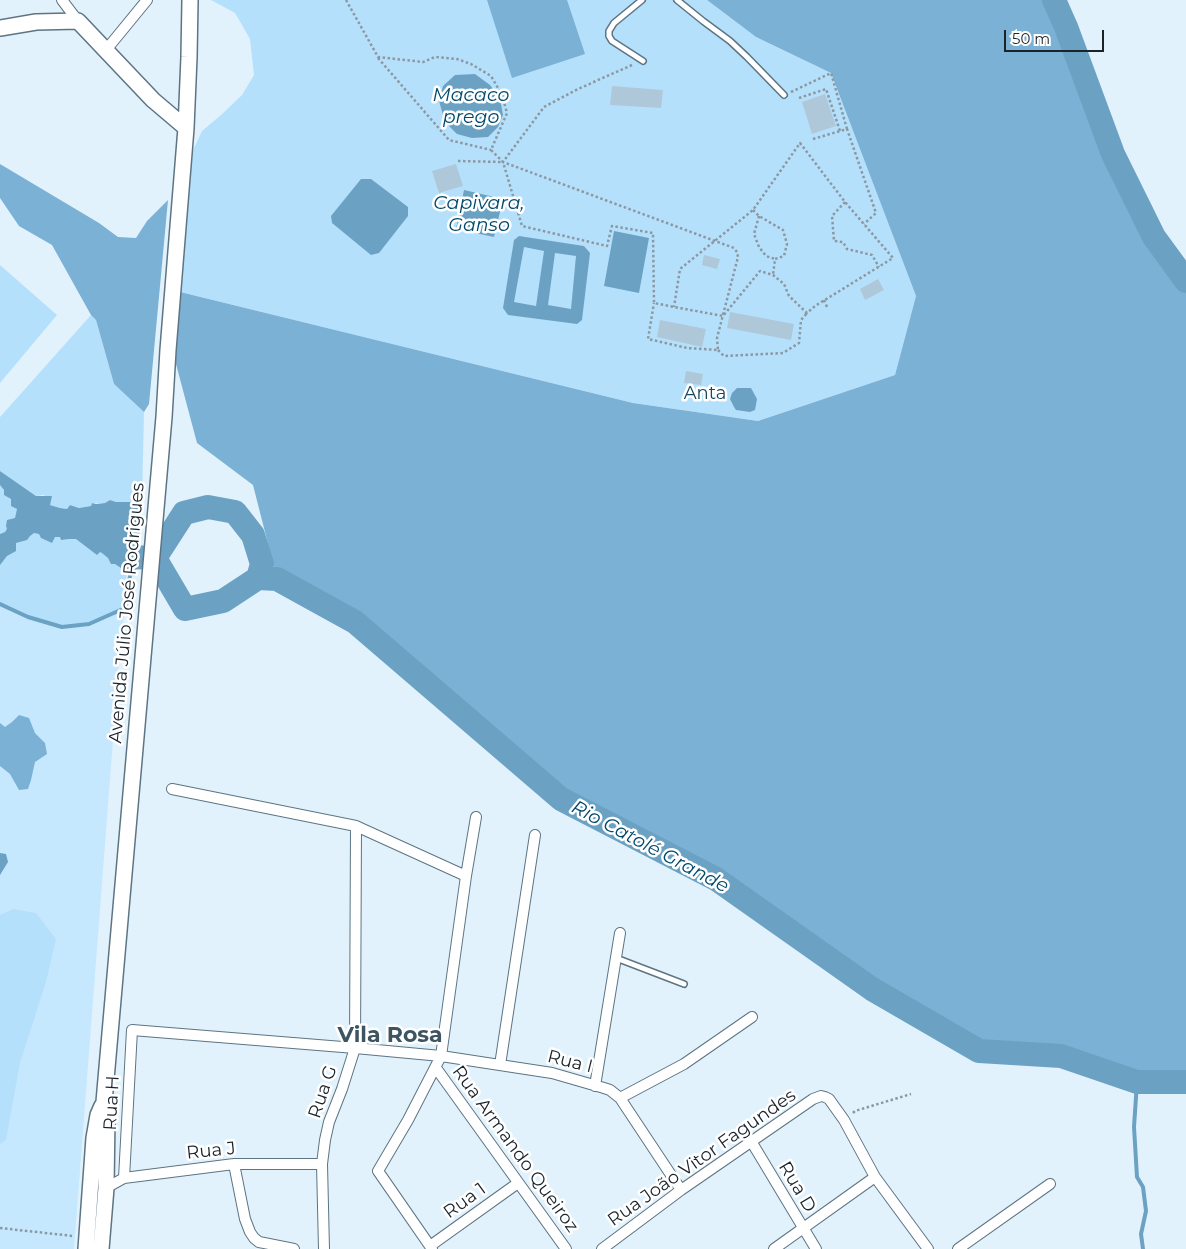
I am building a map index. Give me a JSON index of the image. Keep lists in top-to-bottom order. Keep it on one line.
{"streets":{"main road":["Avenida Júlio José Rodrigues"],"street":["Rua I","Rua G","Rua H","Rua Armando Queiroz","Rua J","Rua João Vitor Fagundes","Rua D","Rua 1"]},"crossings":[["Avenida Júlio José Rodrigues","Rua J"],["Rua I","Rua G"],["Rua I","Rua H"],["Rua G","Rua J"],["Rua H","Rua J"],["Rua Armando Queiroz","Rua 1"],["Rua João Vitor Fagundes","Rua D"]],"districts":["Vila Rosa"],"water":["Macaco prego","Capivara, Ganso","Rio Catolé Grande"],"parks":["Anta"],"scale_bar":"50 m"}
